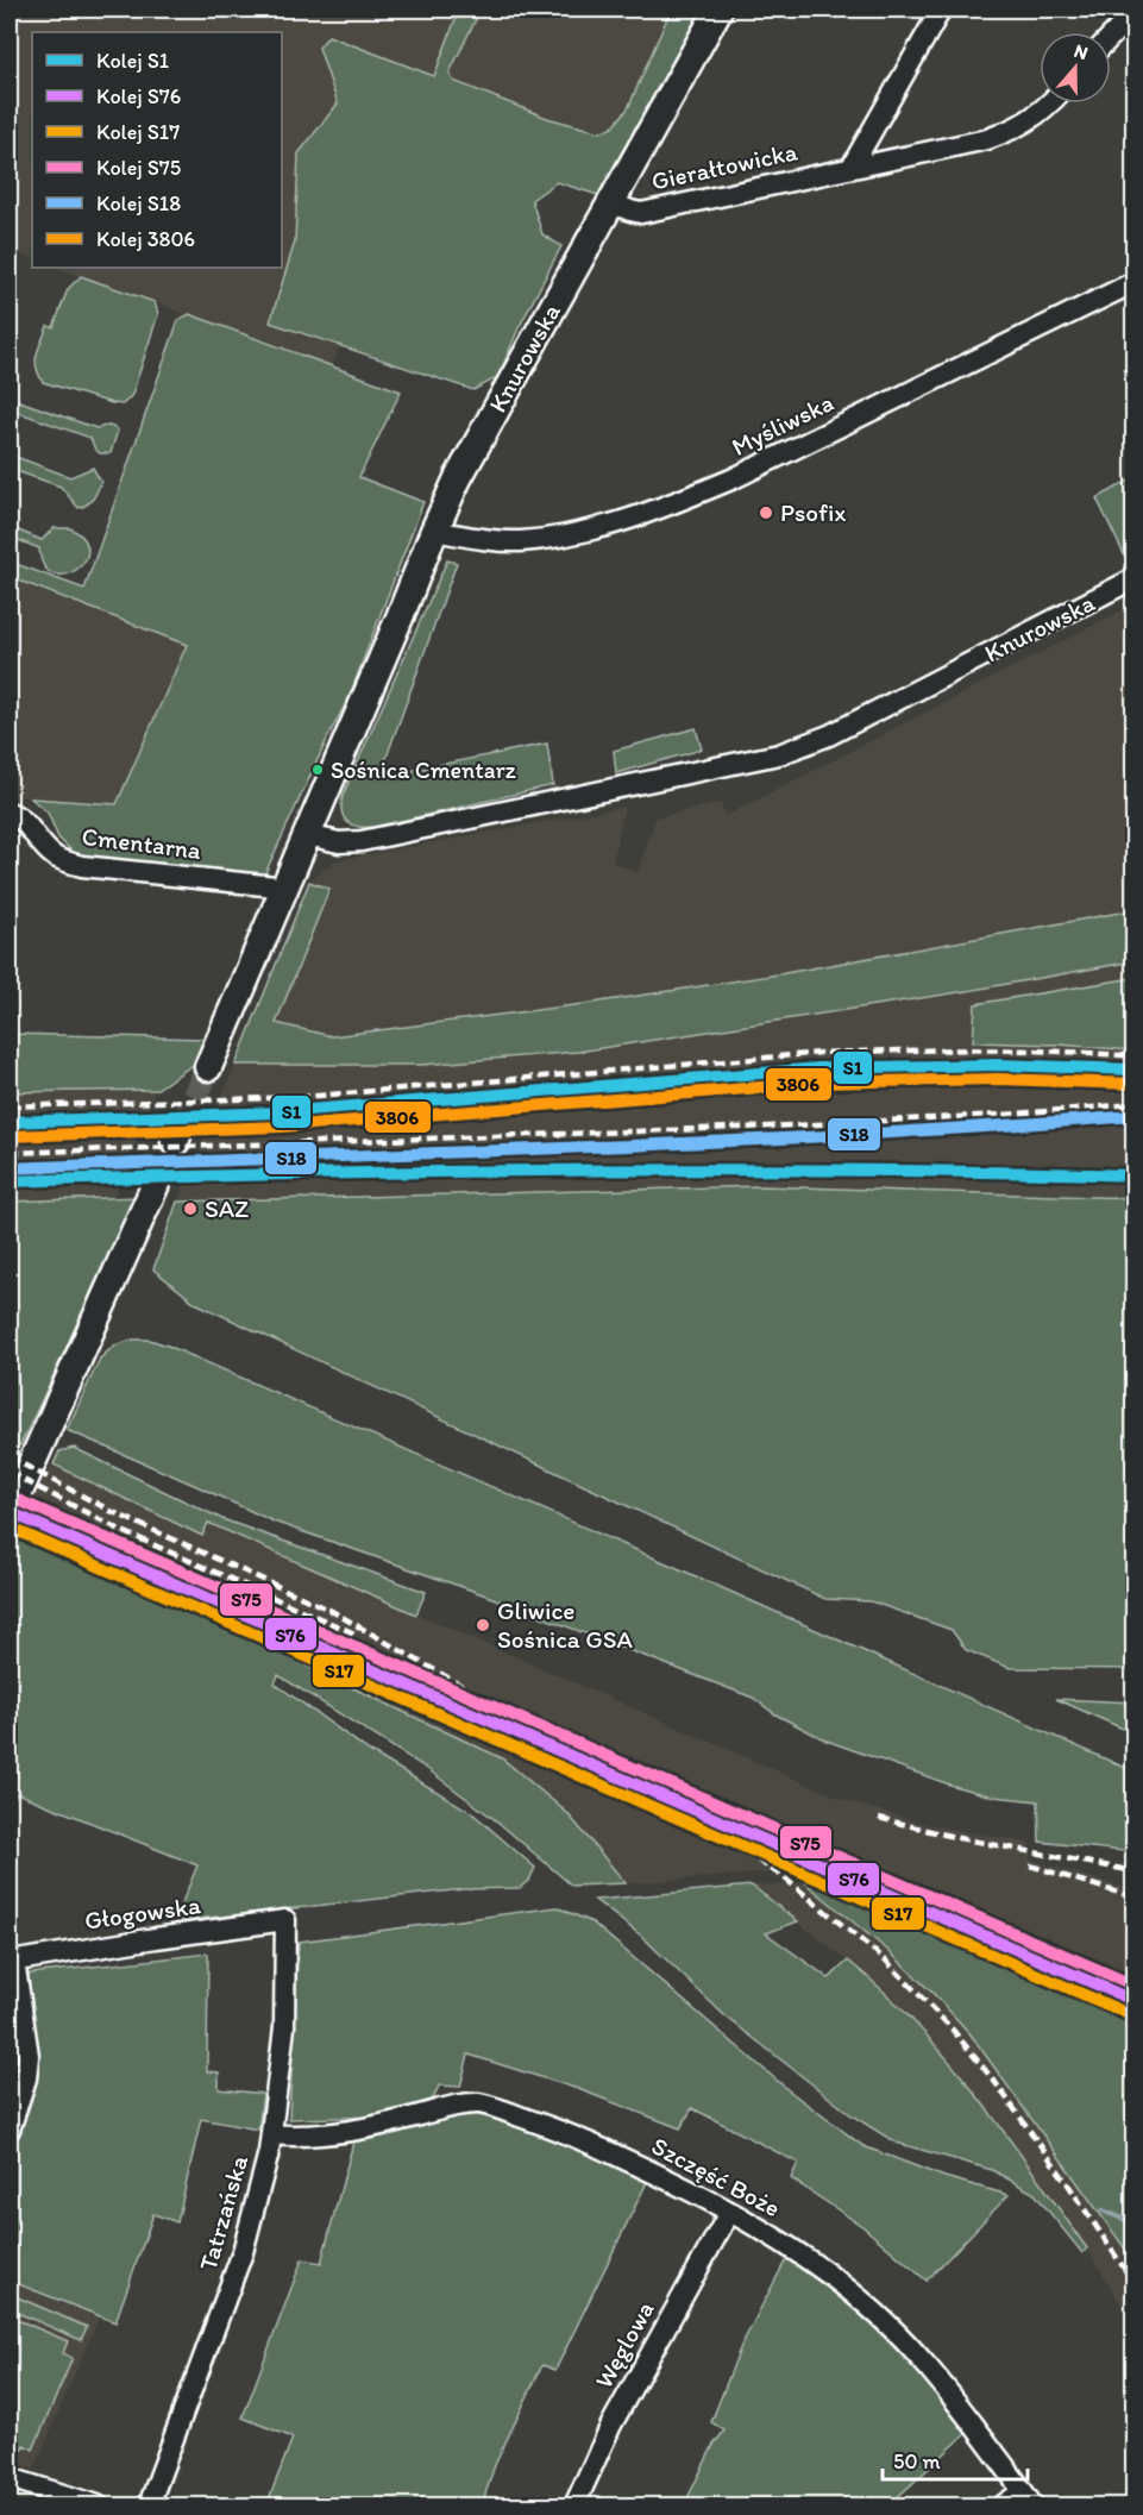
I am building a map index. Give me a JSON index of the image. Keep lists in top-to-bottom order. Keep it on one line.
{"streets":{"street":["Gierałtowicka","Knurowska","Myśliwska","Cmentarna","Głogowska","Szczęść Boże","Tatrzańska","Węglowa"]},"crossings":[["Gierałtowicka","Knurowska"],["Knurowska","Myśliwska"],["Knurowska","Cmentarna"],["Głogowska","Tatrzańska"],["Szczęść Boże","Tatrzańska"],["Szczęść Boże","Węglowa"]],"places":["Psofix","Sośnica Cmentarz","SAZ","Gliwice Sośnica GSA"],"lines":["rail line S1","rail line 3806","rail line S18","rail line S75","rail line S76","rail line S17"],"legend":["Kolej S1","Kolej S76","Kolej S17","Kolej S75","Kolej S18","Kolej 3806"],"scale_bar":"50 m","north":"top"}
